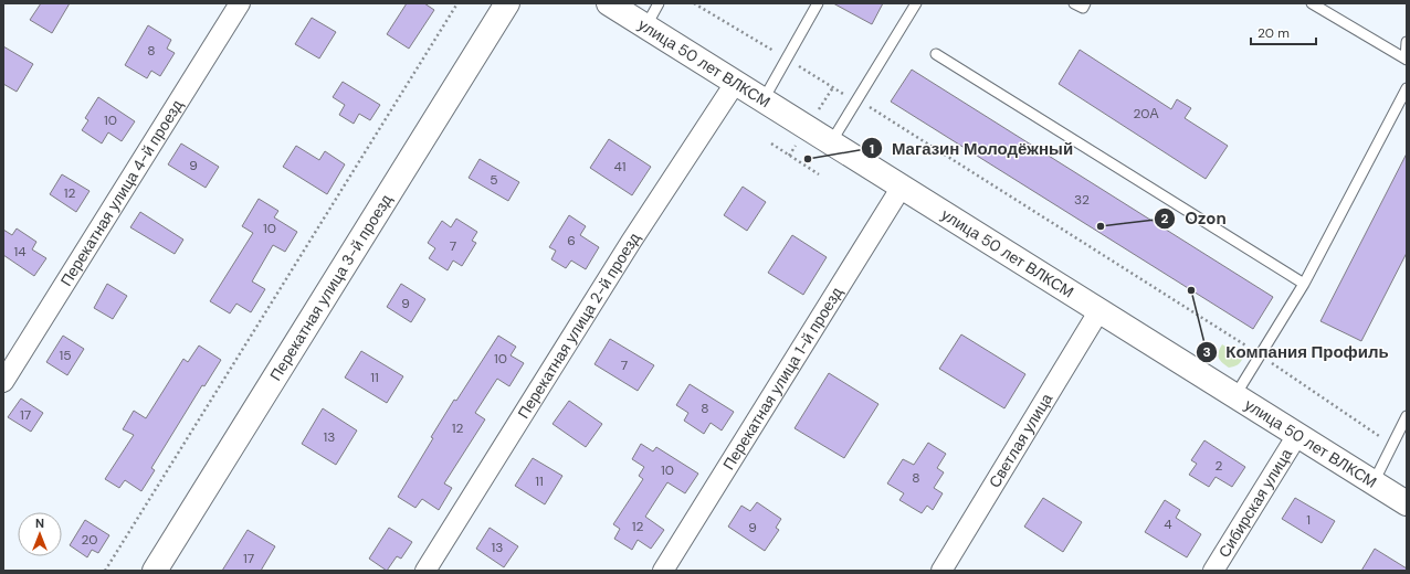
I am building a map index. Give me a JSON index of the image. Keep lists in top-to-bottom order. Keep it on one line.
{"streets":{"main road":["улица 50 лет ВЛКСМ","Перекатная улица 3-й проезд"],"street":["Перекатная улица 4-й проезд","Перекатная улица 2-й проезд","Перекатная улица 1-й проезд","Светлая улица","Сибирская улица"]},"crossings":[["улица 50 лет ВЛКСМ","Перекатная улица 2-й проезд"],["улица 50 лет ВЛКСМ","Перекатная улица 1-й проезд"],["улица 50 лет ВЛКСМ","Светлая улица"],["улица 50 лет ВЛКСМ","Сибирская улица"]],"places":["Магазин Молодёжный","Ozon","Компания Профиль"],"house_numbers":["8","20А","10","9","41","5","12","32","10","6","7","14","9","15","10","7","11","8","17","12","13","2","10","8","11","1","4","12","9","20","13","17"],"scale_bar":"20 m","north":"top"}
